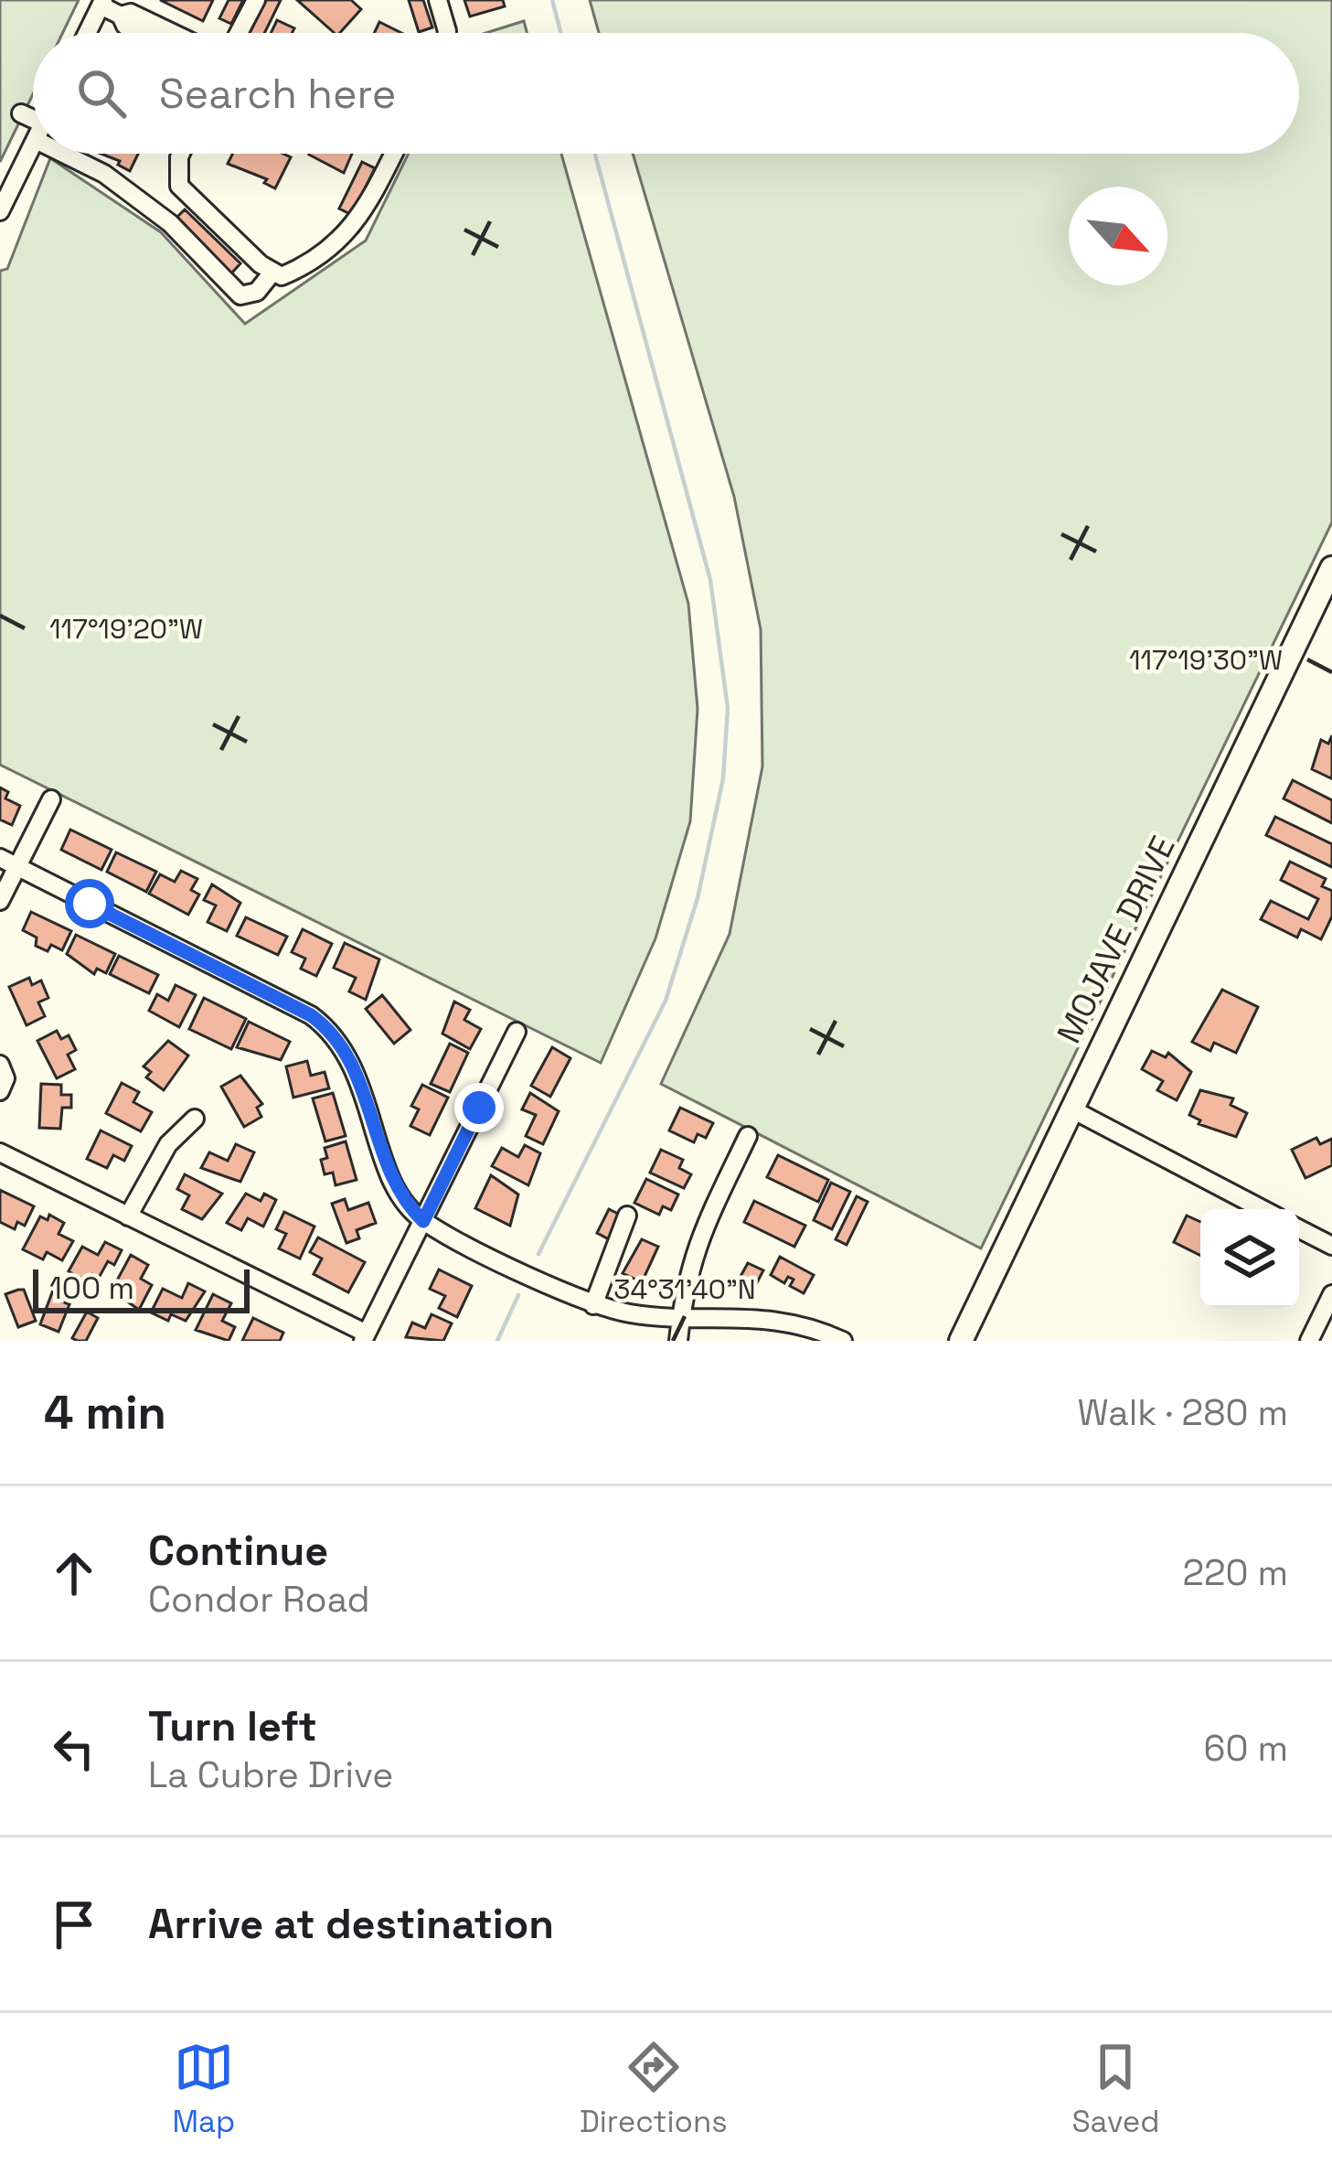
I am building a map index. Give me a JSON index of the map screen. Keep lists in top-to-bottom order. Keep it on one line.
{"streets":{"main road":["MOJAVE DRIVE"]},"scale_bar":"100 m","north":"bottom right","page":{"search":"Search here","scale":"100 m","heading":["4 min","Walk · 280 m"],"list":[["Continue","Condor Road","220 m"],["Turn left","La Cubre Drive","60 m"],"Arrive at destination"],"nav":["Map","Directions","Saved"]},"coordinates":["117°19'20\"W","117°19'30\"W","34°31'40\"N"]}
